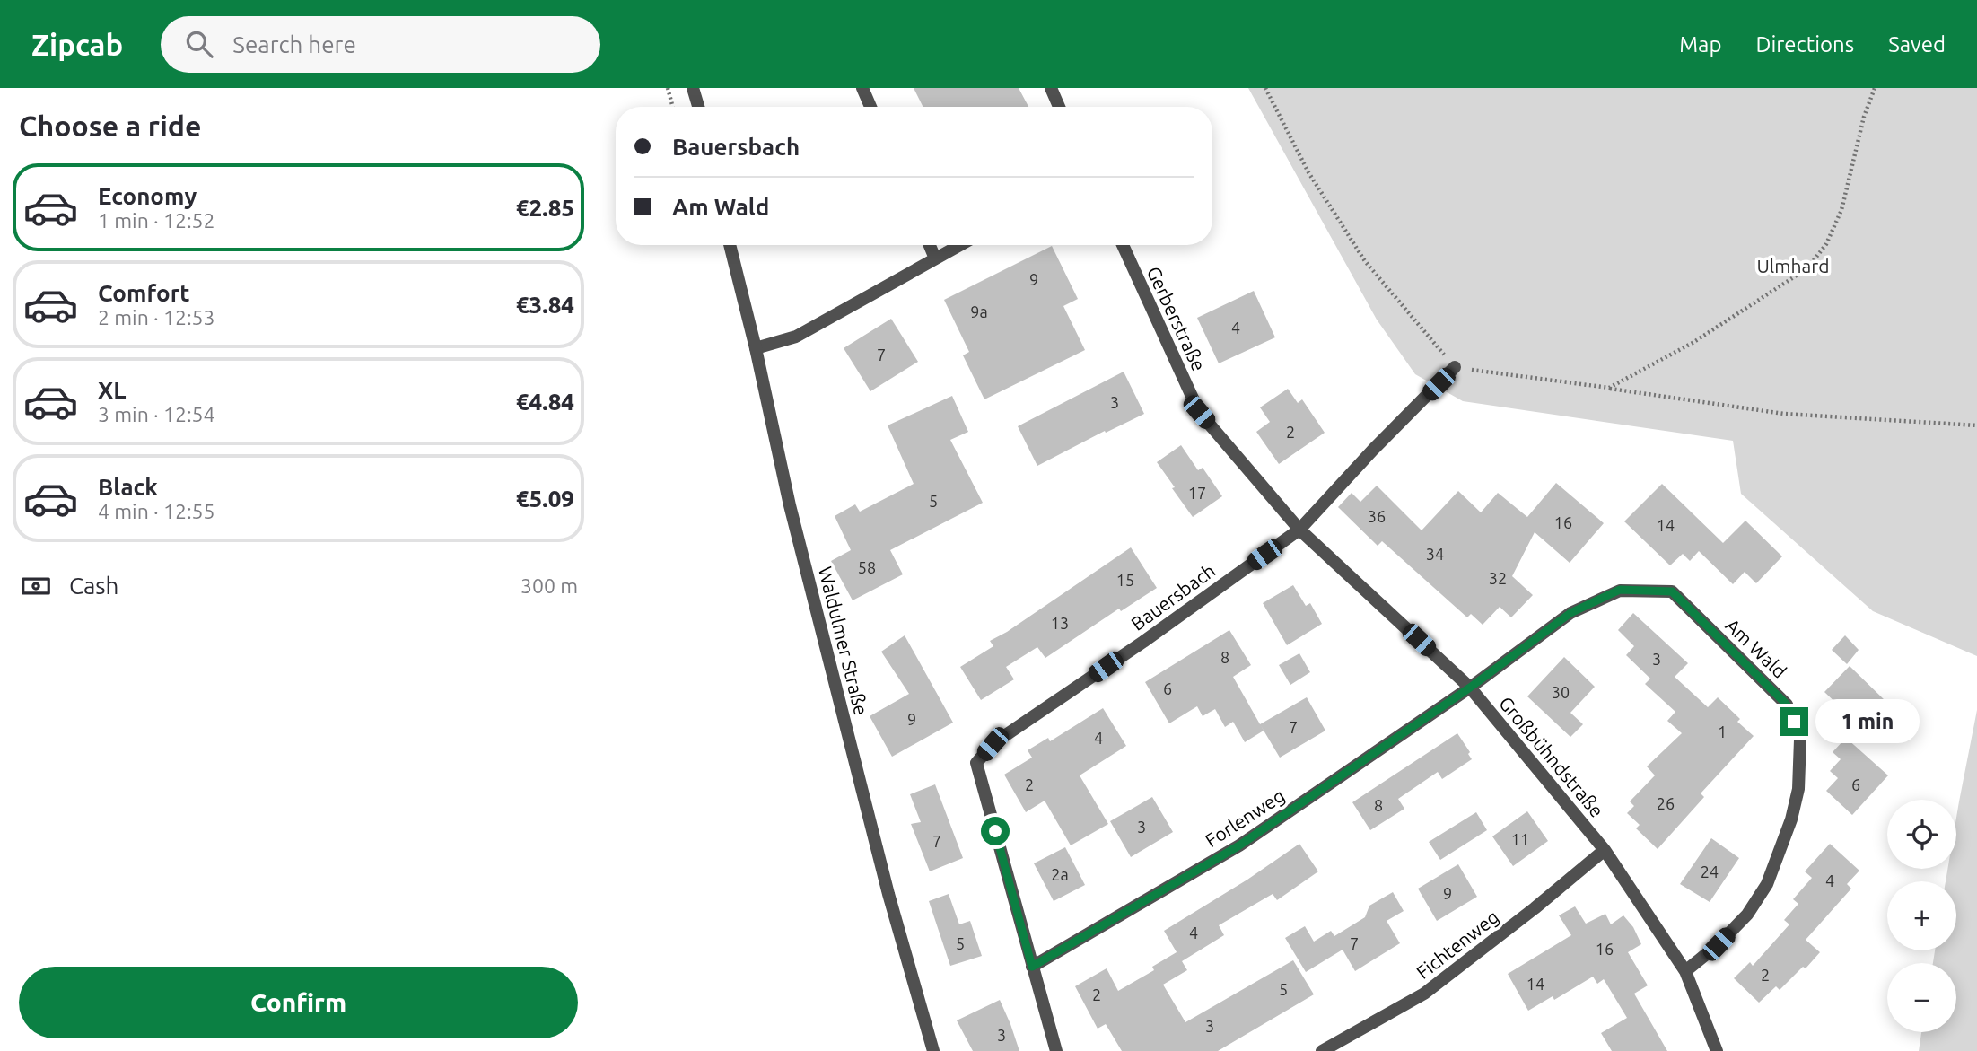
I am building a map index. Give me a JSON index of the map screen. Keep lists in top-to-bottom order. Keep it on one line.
{"streets":{"street":["Gerberstraße","Bauersbach","Waldulmer Straße","Am Wald","Großbühndstraße","Forlenweg","Fichtenweg"]},"crossings":[["Gerberstraße","Bauersbach"],["Gerberstraße","Großbühndstraße"],["Bauersbach","Großbühndstraße"],["Bauersbach","Forlenweg"],["Am Wald","Großbühndstraße"],["Am Wald","Forlenweg"],["Großbühndstraße","Forlenweg"],["Großbühndstraße","Fichtenweg"]],"parks":["Ulmhard"],"house_numbers":["9","9a","4","7","3","2","17","5","36","16","14","34","58","32","15","13","8","3","6","30","9","7","1","4","2","6","26","8","3","11","7","24","2a","4","9","4","5","7","16","2","14","5","2","3","3"],"page":{"header":"Zipcab","search":"Search here","nav":["Map","Directions","Saved"],"heading":"Choose a ride","banner":["Bauersbach","Am Wald"],"list":[{"name":"Economy","note":"1 min · 12:52","value":"€2.85"},{"name":"Comfort","note":"2 min · 12:53","value":"€3.84"},{"name":"XL","note":"3 min · 12:54","value":"€4.84"},{"name":"Black","note":"4 min · 12:55","value":"€5.09"}],"pay":["Cash","300 m"],"bubble":"1 min","map_buttons":["+","−"],"buttons":"Confirm"}}
